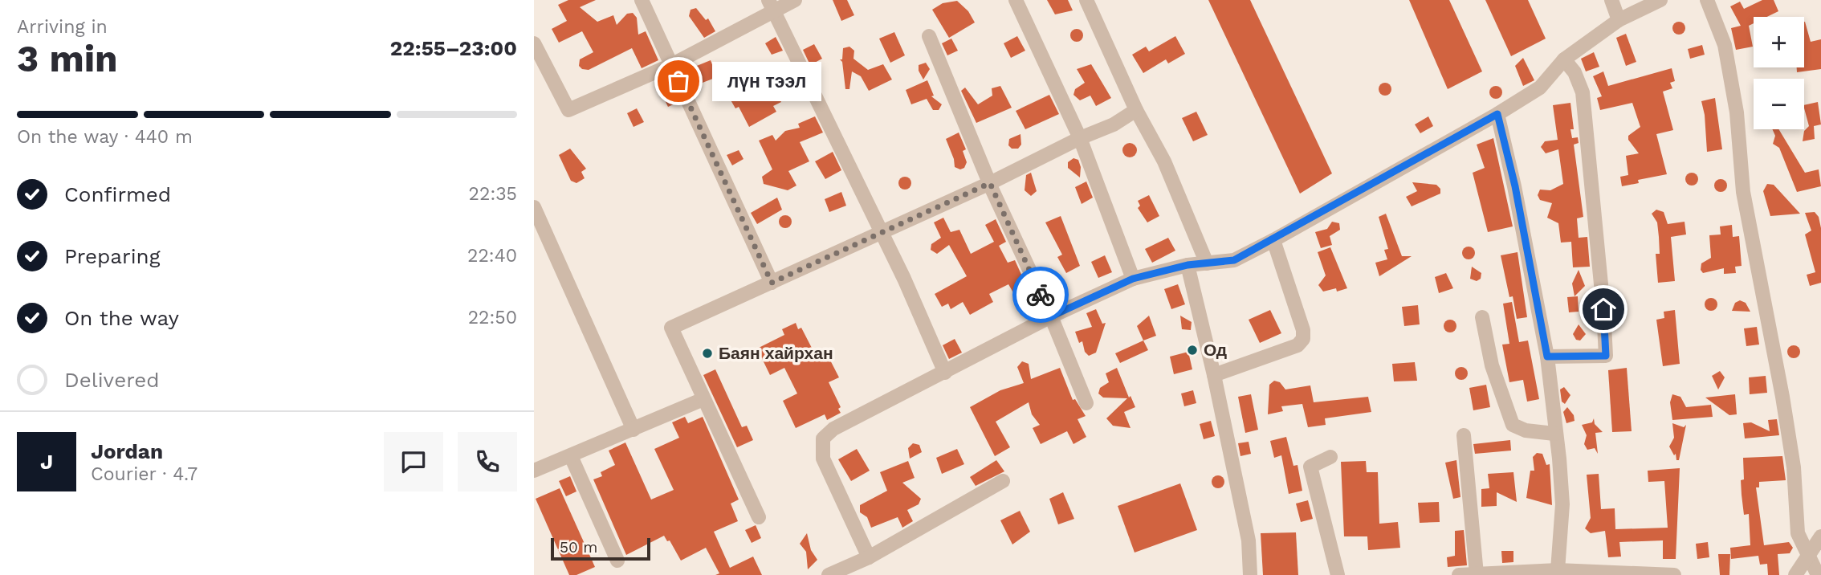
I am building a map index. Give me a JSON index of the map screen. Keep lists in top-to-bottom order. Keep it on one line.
{"places":["лүн тээл","Од","Баян хайрхан"],"scale_bar":"50 m","page":{"heading":["3 min","Arriving in","22:55–23:00"],"panel":["Jordan","Courier · 4.7"],"map_buttons":["+","−"],"bubble":"лүн тээл","bar":"On the way · 440 m","list":[["Confirmed","22:35"],["Preparing","22:40"],["On the way","22:50"],"Delivered"],"round":"J","scale":"50 m"}}
